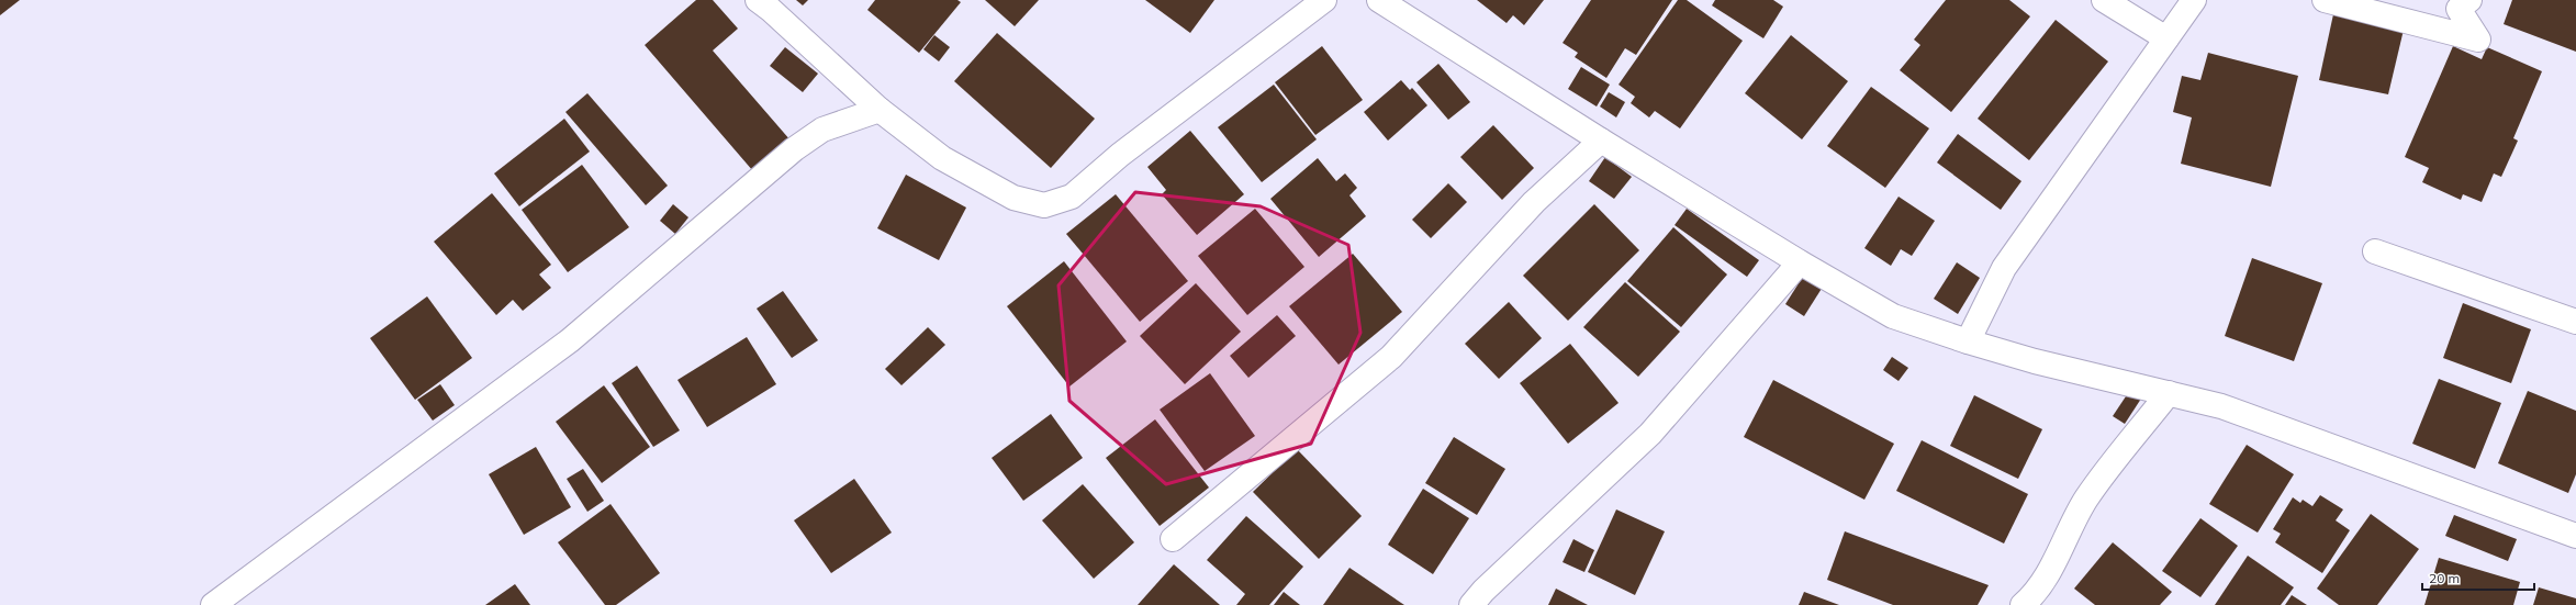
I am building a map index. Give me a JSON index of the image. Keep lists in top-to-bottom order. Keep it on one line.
{"scale_bar":"20 m"}
